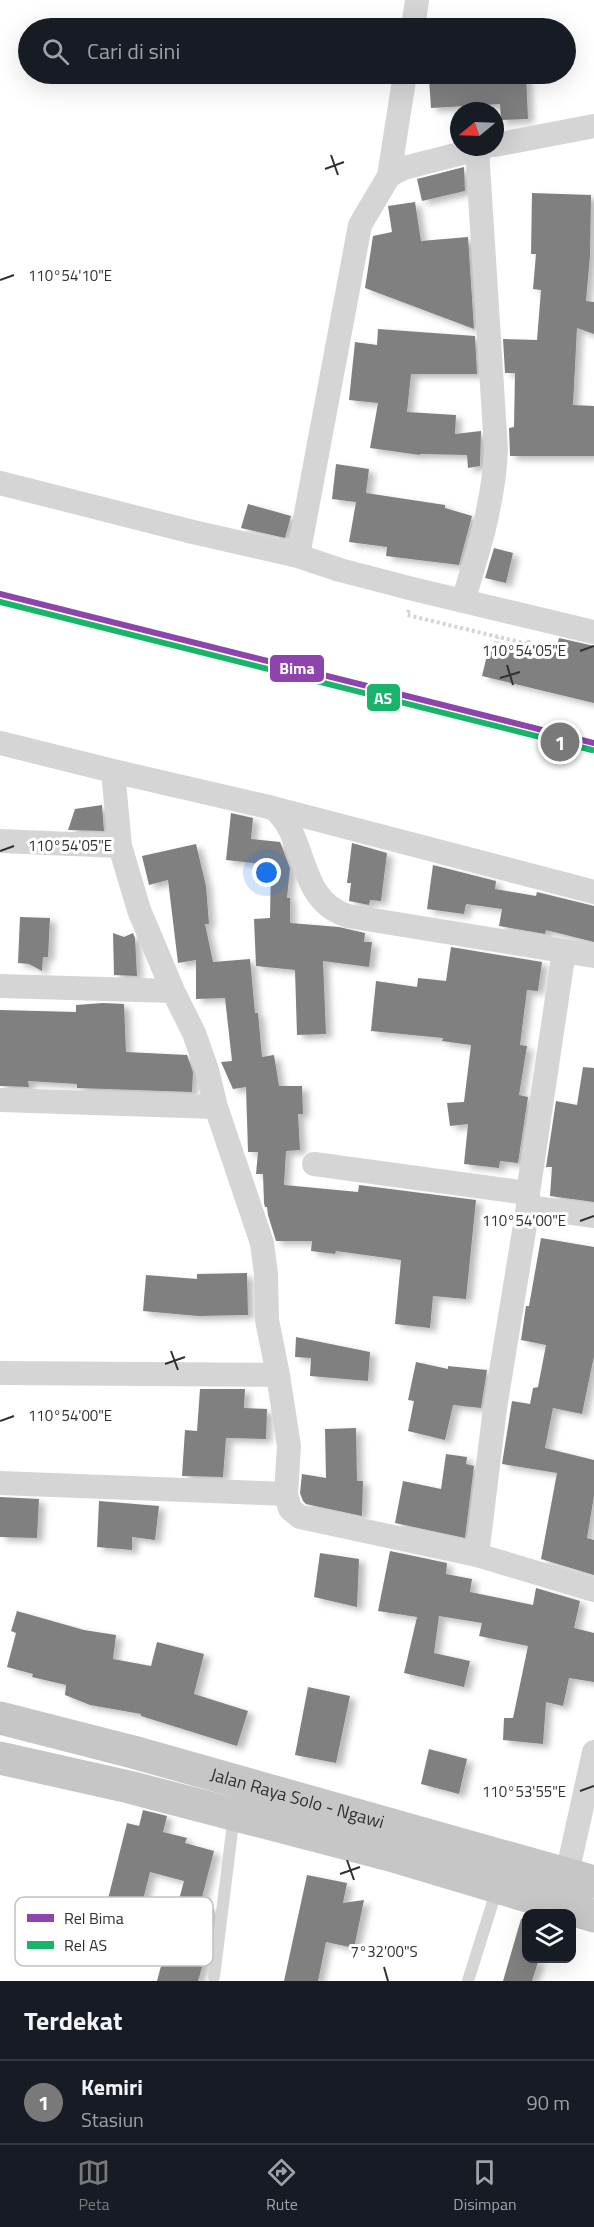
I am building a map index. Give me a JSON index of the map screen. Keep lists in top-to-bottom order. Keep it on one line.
{"streets":{"highway":["Jalan Raya Solo - Ngawi"]},"lines":["rail line Bima","rail line AS"],"legend":["Rel Bima","Rel AS"],"north":"left","page":{"search":"Cari di sini","pins":"1","heading":"Terdekat","list":[{"mark":"1","name":"Kemiri","note":"Stasiun","value":"90 m"}],"nav":["Peta","Rute","Disimpan"]},"coordinates":["110°54'10\"E","110°54'05\"E","110°54'00\"E","110°53'55\"E","7°32'00\"S"]}
